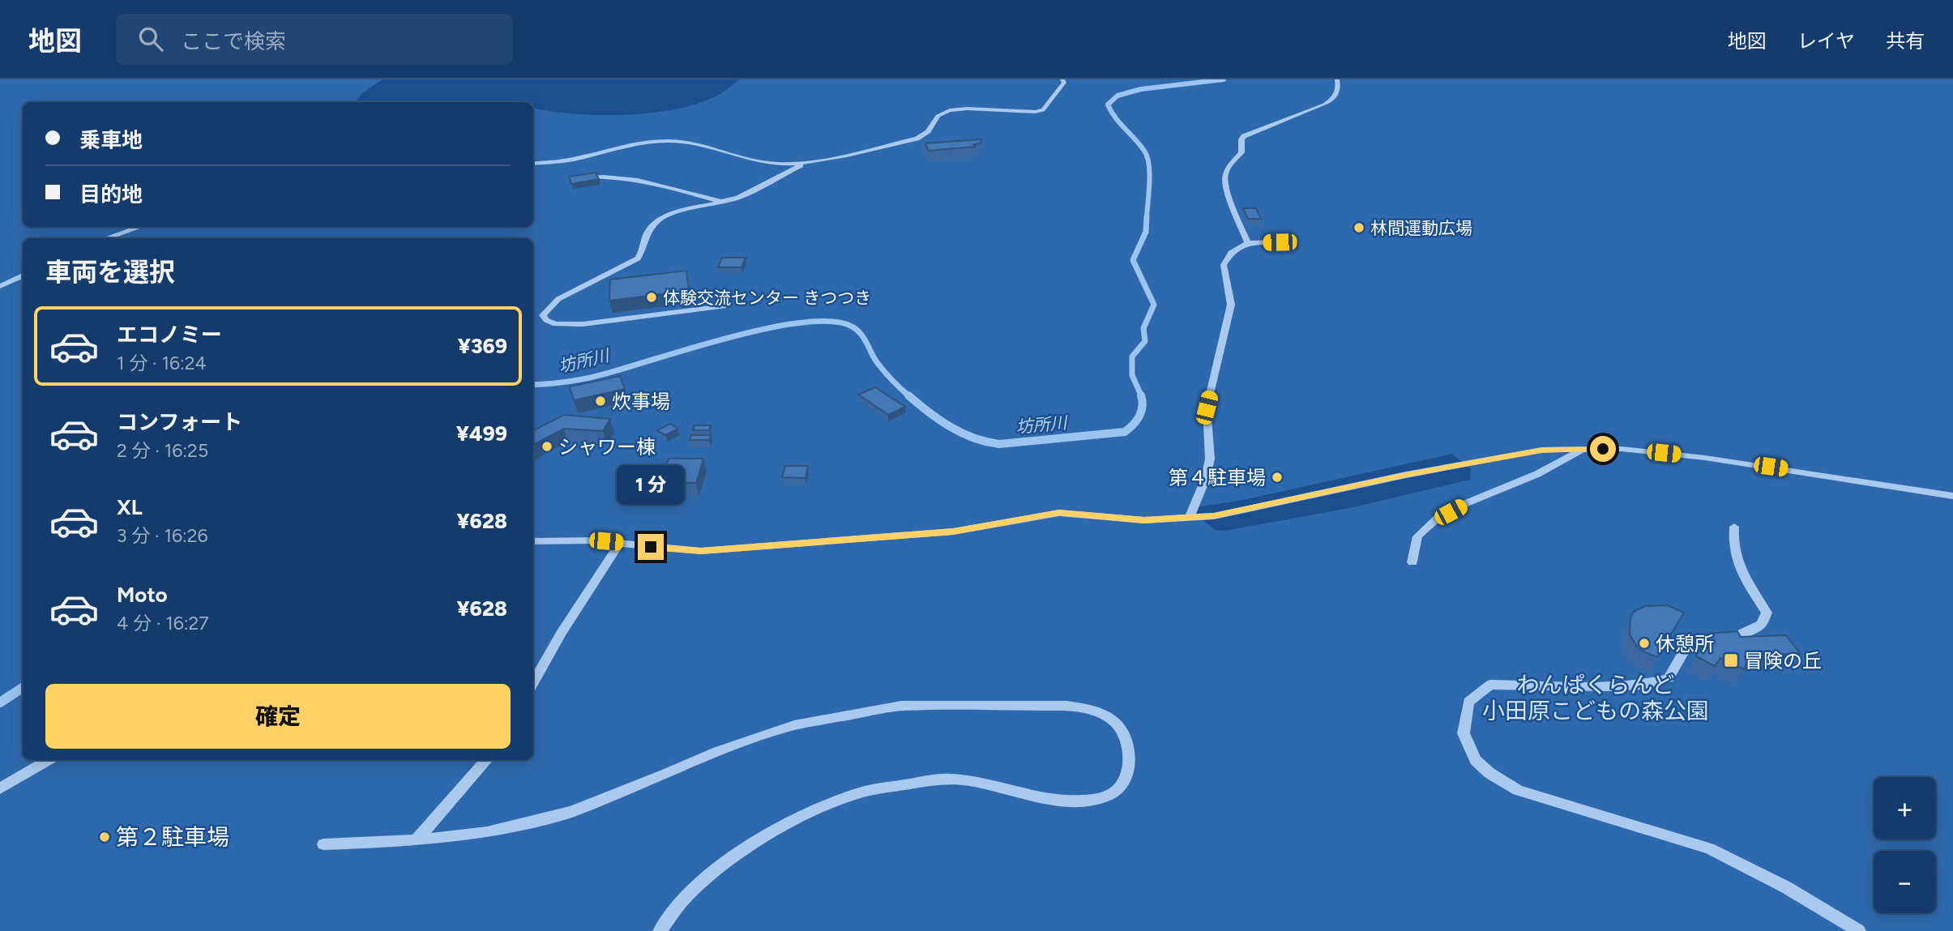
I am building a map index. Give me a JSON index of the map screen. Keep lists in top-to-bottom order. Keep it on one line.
{"water":["坊所川"],"parks":["わんぱくらんど 小田原こどもの森公園"],"places":{"other":["林間運動広場","体験交流センター きつつき","炊事場","シャワー棟","第４駐車場","休憩所","第２駐車場"],"transit":["冒険の丘"]},"page":{"header":"地図","search":"ここで検索","nav":["地図","レイヤ","共有"],"banner":["乗車地","目的地"],"heading":"車両を選択","list":[{"name":"エコノミー","note":"1 分 · 16:24","value":"¥369"},{"name":"コンフォート","note":"2 分 · 16:25","value":"¥499"},{"name":"XL","note":"3 分 · 16:26","value":"¥628"},{"name":"Moto","note":"4 分 · 16:27","value":"¥628"}],"bubble":"1 分","buttons":"確定","map_buttons":["+","−"]}}
